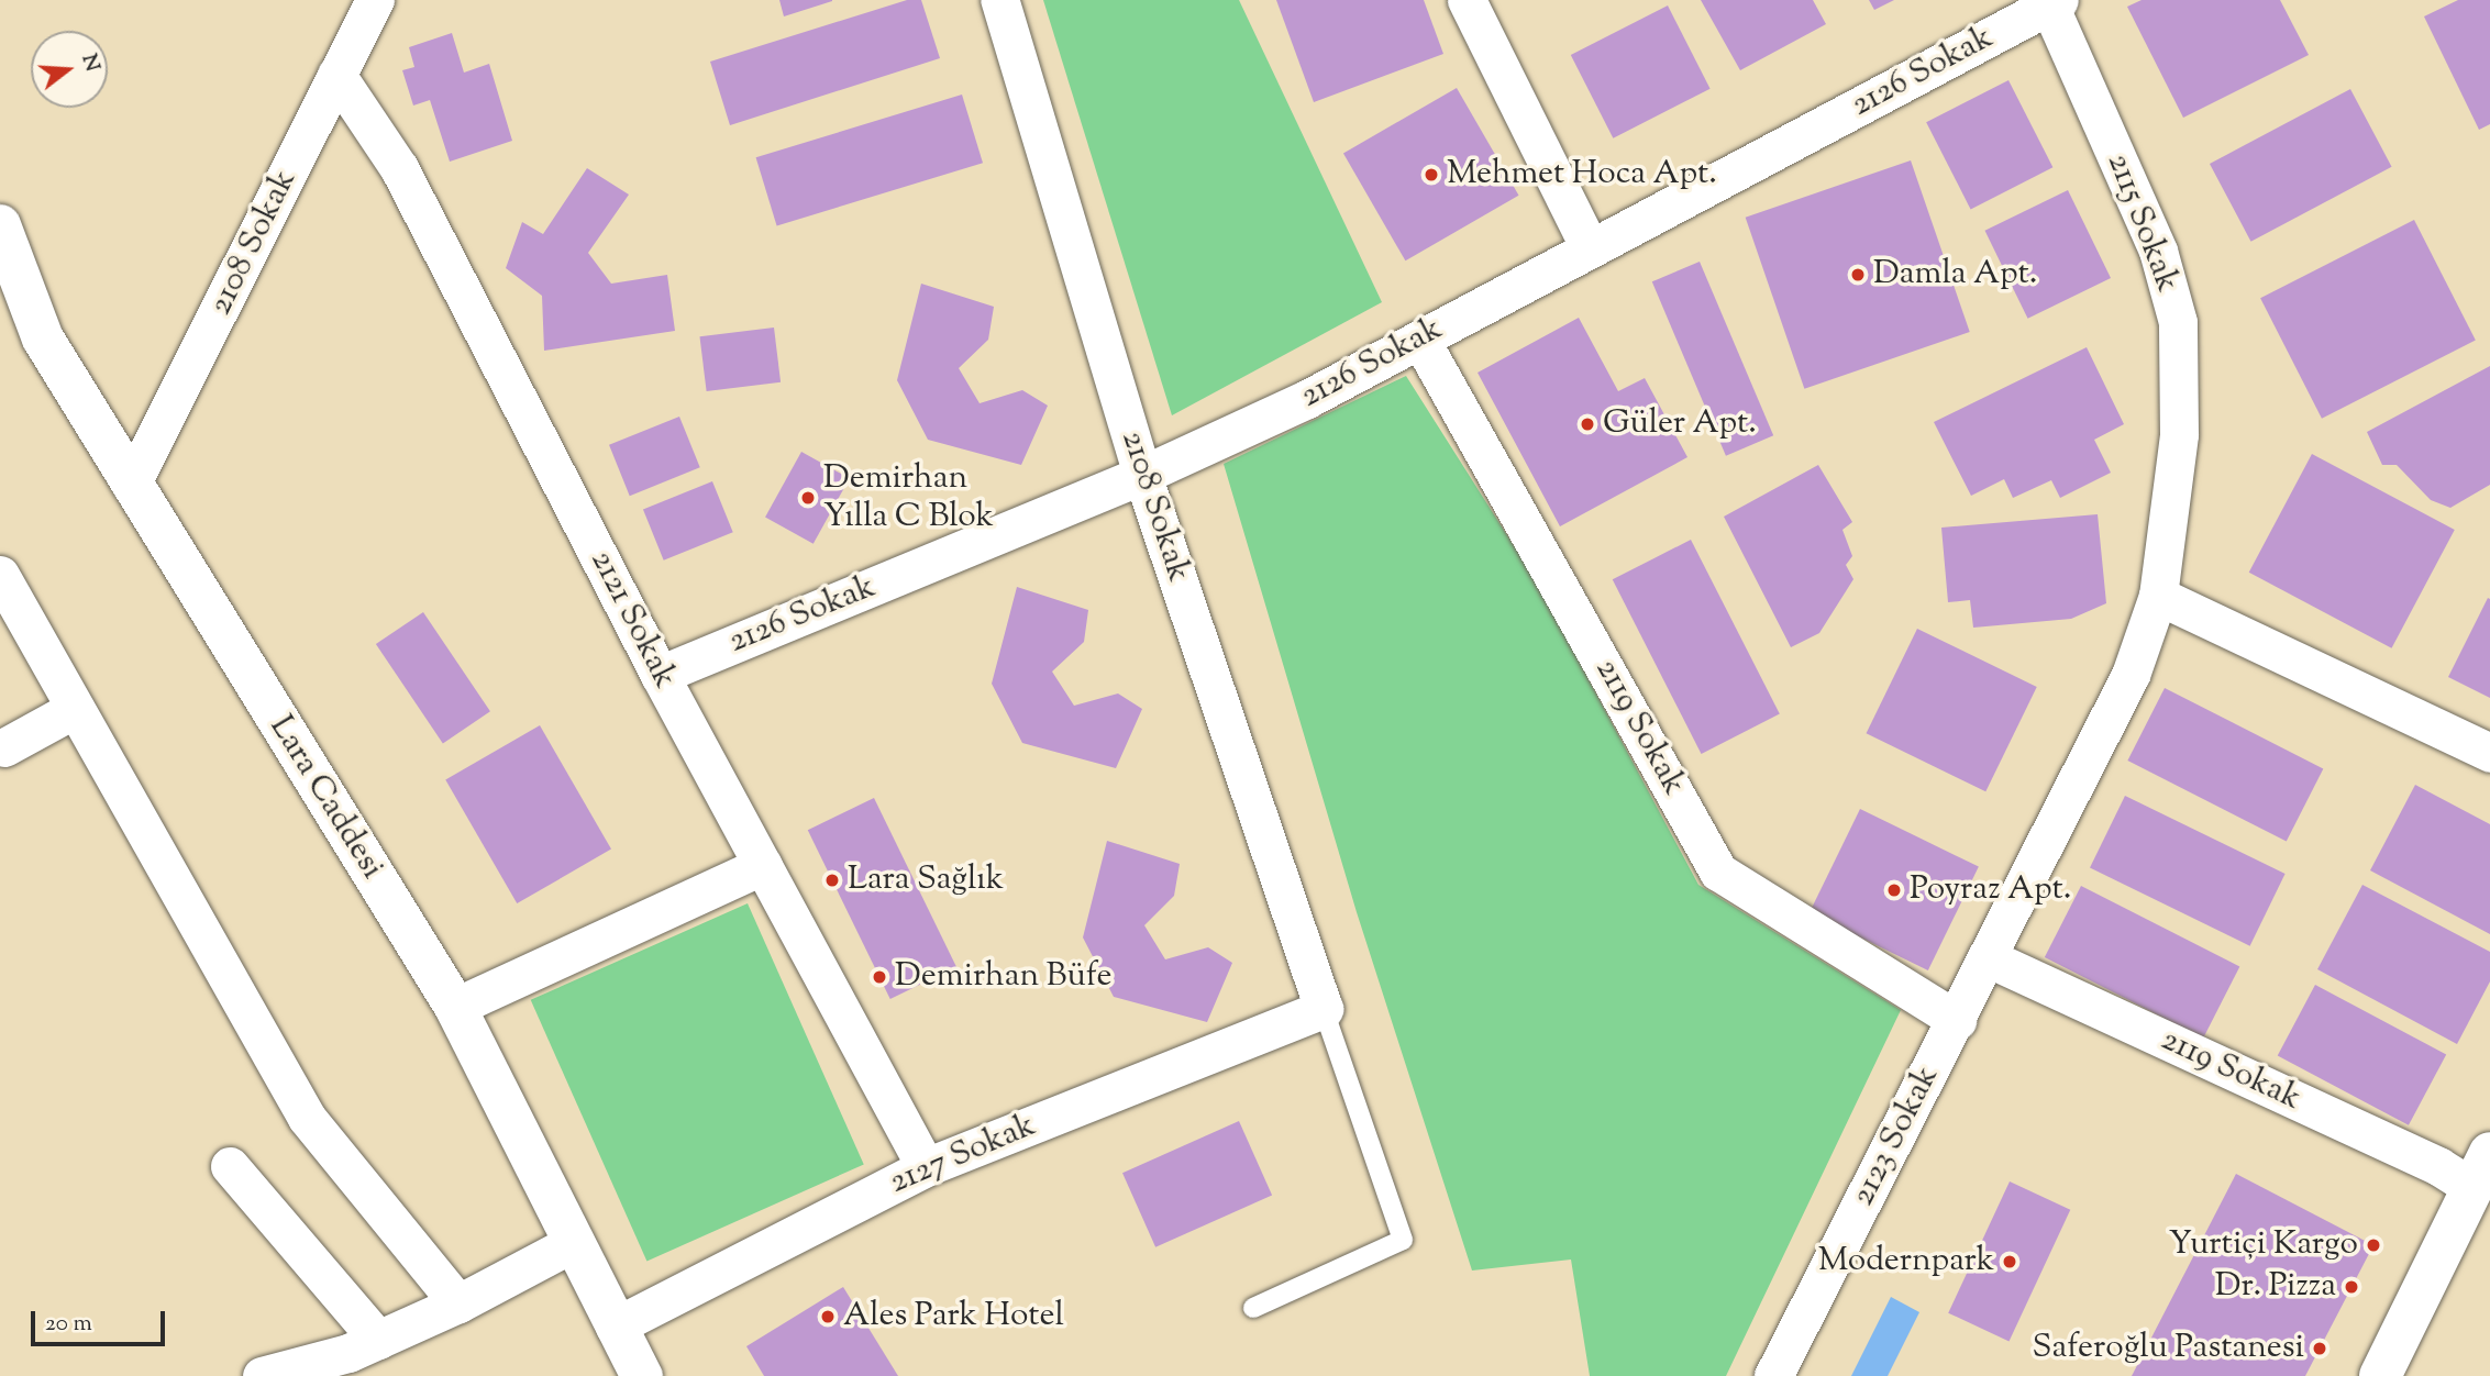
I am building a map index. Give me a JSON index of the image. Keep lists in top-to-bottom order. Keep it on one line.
{"streets":{"street":["2126 Sokak","2115 Sokak","2108 Sokak","2121 Sokak","2119 Sokak","Lara Caddesi","2123 Sokak","2127 Sokak"]},"crossings":[["2126 Sokak","2115 Sokak"],["2126 Sokak","2108 Sokak"],["2126 Sokak","2121 Sokak"],["2126 Sokak","2119 Sokak"],["2115 Sokak","2119 Sokak"],["2115 Sokak","2123 Sokak"],["2108 Sokak","2121 Sokak"],["2108 Sokak","Lara Caddesi"],["2108 Sokak","2127 Sokak"],["2121 Sokak","2127 Sokak"],["2119 Sokak","2123 Sokak"],["Lara Caddesi","2127 Sokak"]],"places":["Mehmet Hoca Apt.","Damla Apt.","Güler Apt.","Demirhan Yılla C Blok","Lara Sağlık","Poyraz Apt.","Demirhan Büfe","Yurtiçi Kargo","Modernpark","Dr. Pizza","Ales Park Hotel","Saferoğlu Pastanesi"],"scale_bar":"20 m","north":"right"}
